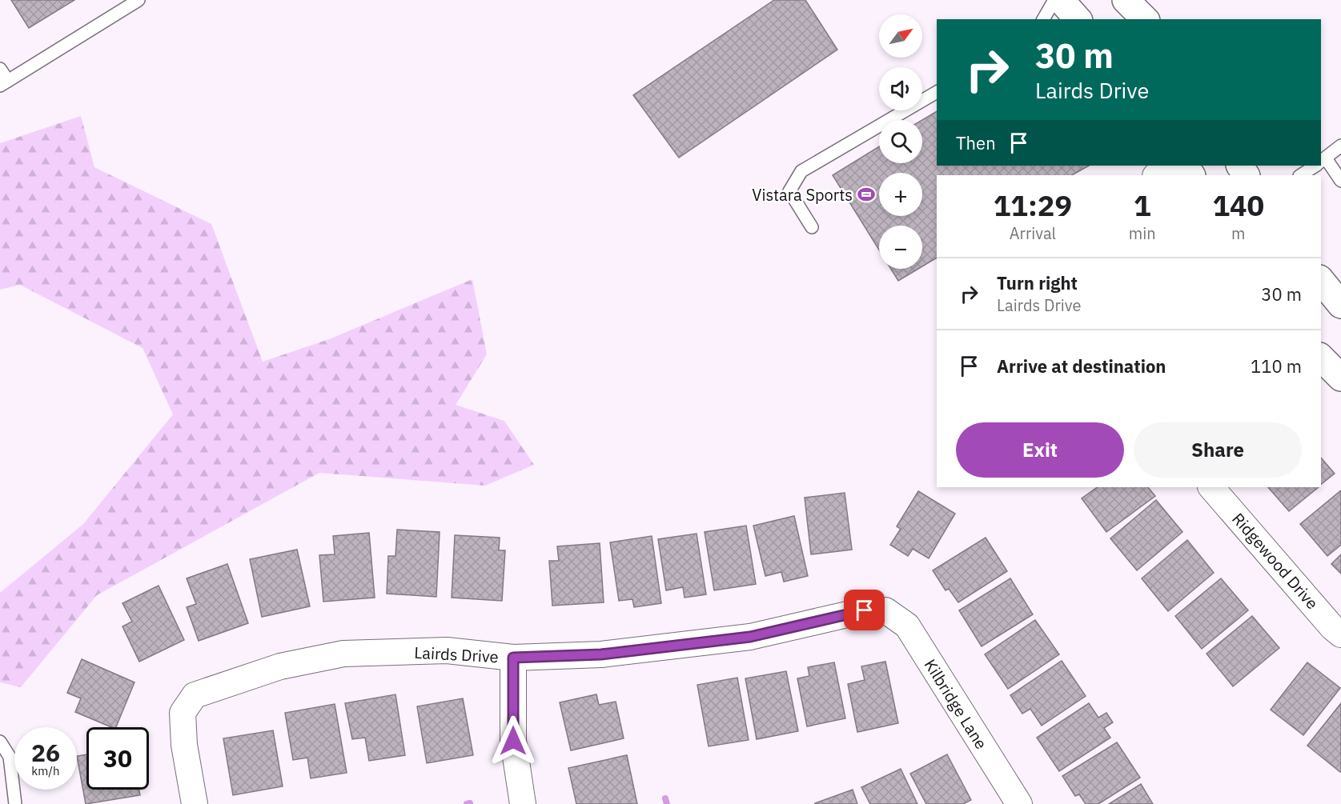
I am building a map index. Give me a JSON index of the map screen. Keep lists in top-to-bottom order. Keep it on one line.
{"streets":{"street":["Ridgewood Drive","Lairds Drive","Kilbridge Lane"]},"crossings":[["Lairds Drive","Kilbridge Lane"]],"places":{"sports":["Vistara Sports"]},"north":"top right","page":{"map_buttons":["+","−"],"turn":["30 m","Lairds Drive"],"then":"Then","eta":["11:29","Arrival","1","min","140","m"],"list":[{"name":"Turn right","note":"Lairds Drive","value":"30 m"},{"name":"Arrive at destination","value":"110 m"}],"buttons":["Exit","Share"],"speed":"26 km/h","limit":"30"}}
